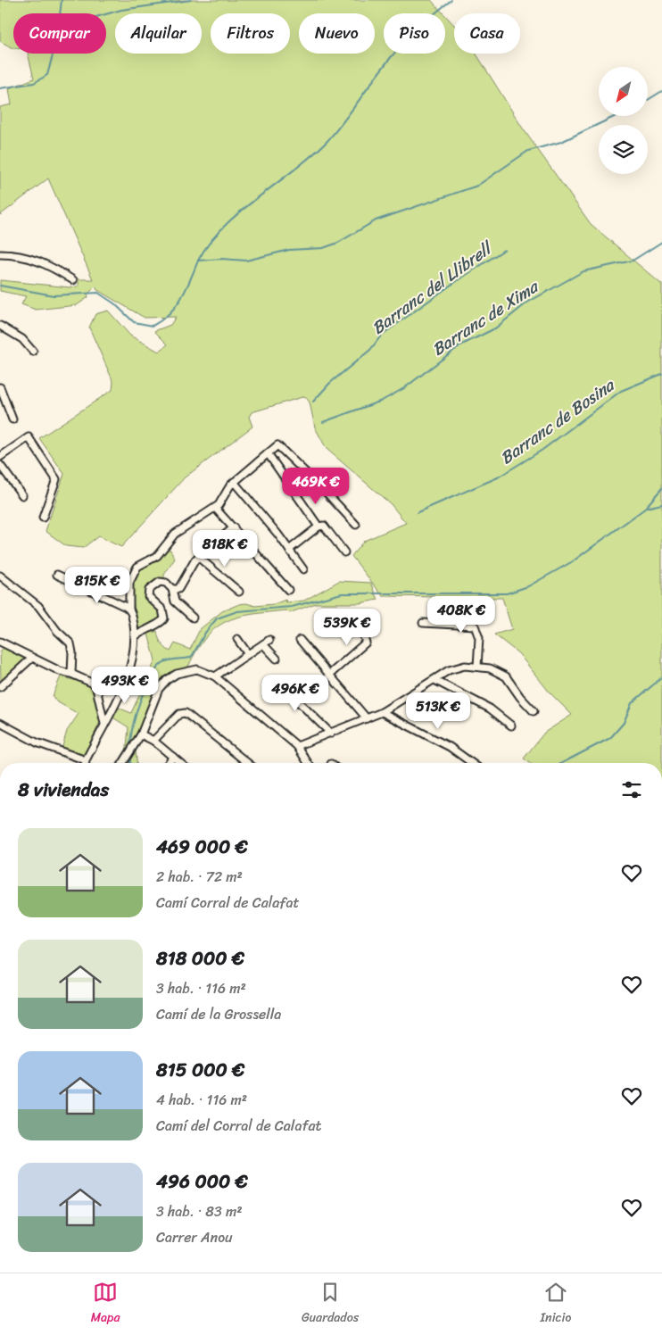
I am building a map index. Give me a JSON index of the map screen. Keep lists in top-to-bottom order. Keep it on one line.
{"water":["Barranc del Llibrell","Barranc de Xima","Barranc de Bosina"],"north":"bottom left","page":{"chip":["Comprar","Alquilar","Filtros","Nuevo","Piso","Casa"],"price":["469K €","818K €","815K €","408K €","539K €","493K €","496K €","513K €"],"heading":"8 viviendas","list":[{"name":"469 000 €","note":"2 hab. · 72 m² · Camí Corral de Calafat"},{"name":"818 000 €","note":"3 hab. · 116 m² · Camí de la Grossella"},{"name":"815 000 €","note":"4 hab. · 116 m² · Camí del Corral de Calafat"},{"name":"496 000 €","note":"3 hab. · 83 m² · Carrer Anou"}],"tabs":["Mapa","Guardados","Inicio"]}}
